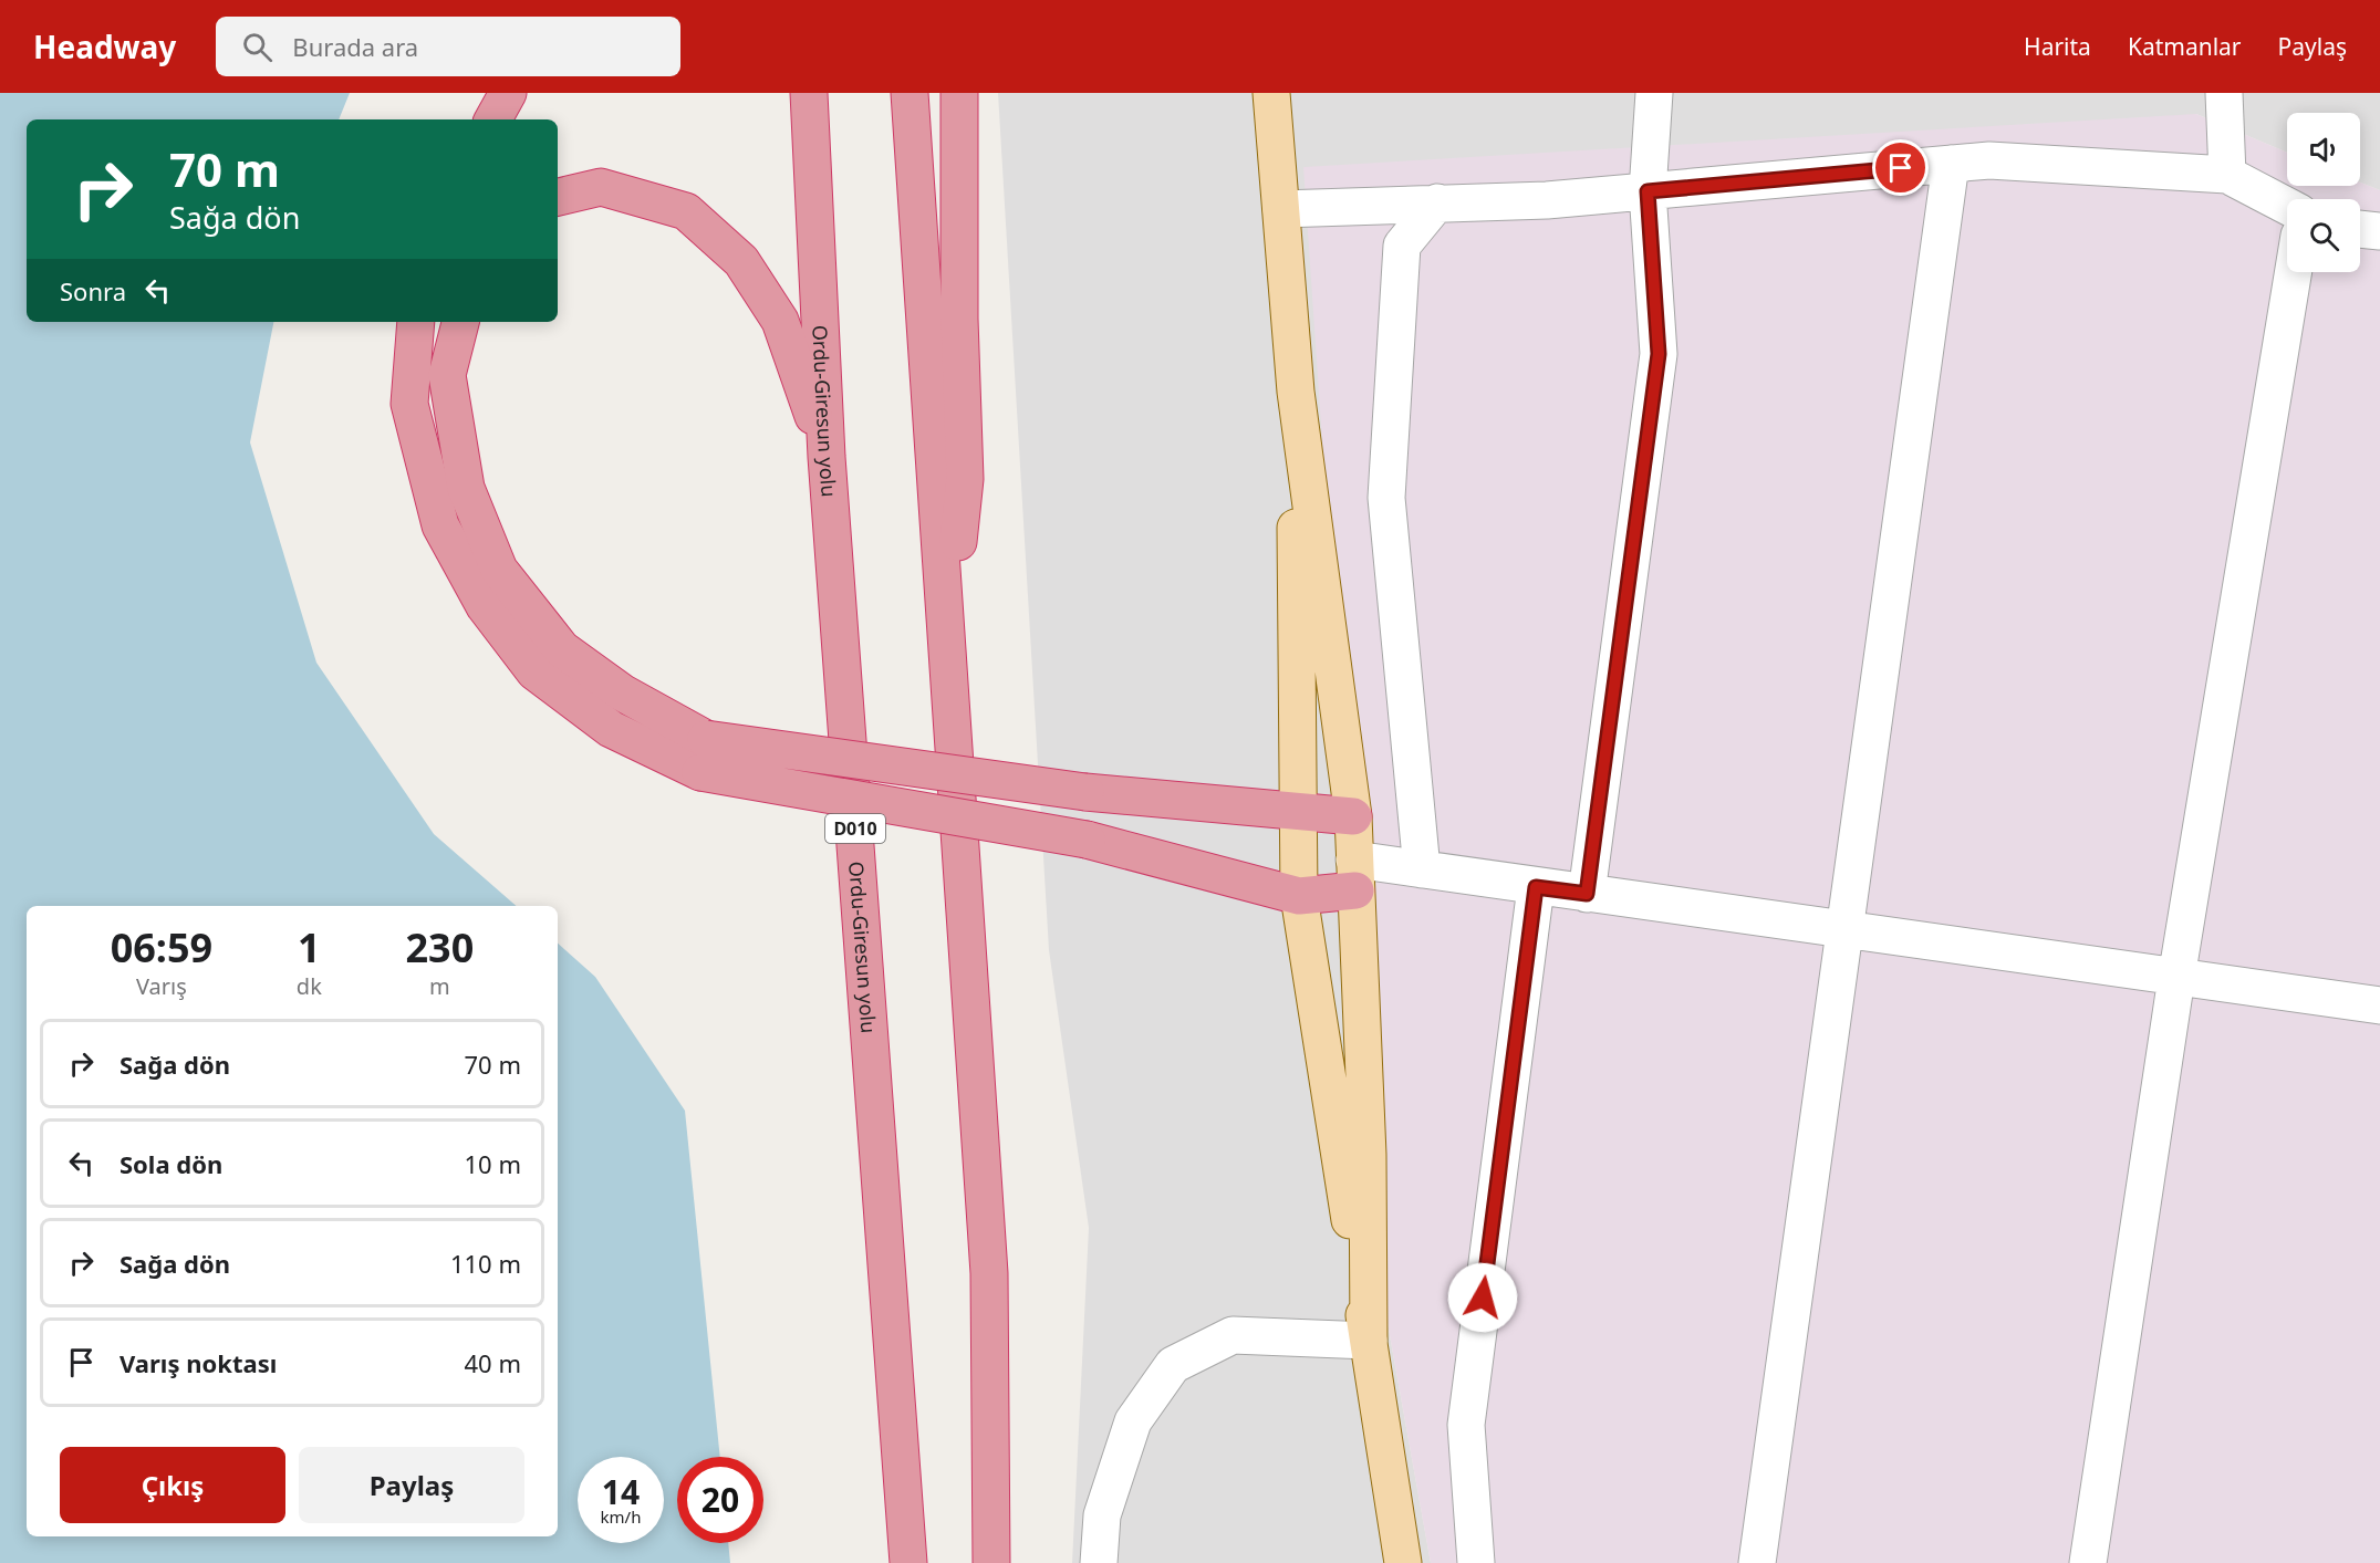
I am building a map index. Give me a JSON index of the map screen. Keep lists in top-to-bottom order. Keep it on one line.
{"streets":{"highway":["Ordu-Giresun yolu","D010"]},"page":{"header":"Headway","search":"Burada ara","nav":["Harita","Katmanlar","Paylaş"],"turn":["70 m","Sağa dön"],"then":"Sonra","eta":["06:59","Varış","1","dk","230","m"],"list":[{"name":"Sağa dön","value":"70 m"},{"name":"Sola dön","value":"10 m"},{"name":"Sağa dön","value":"110 m"},{"name":"Varış noktası","value":"40 m"}],"buttons":["Çıkış","Paylaş"],"speed":"14 km/h","limit":"20"}}
